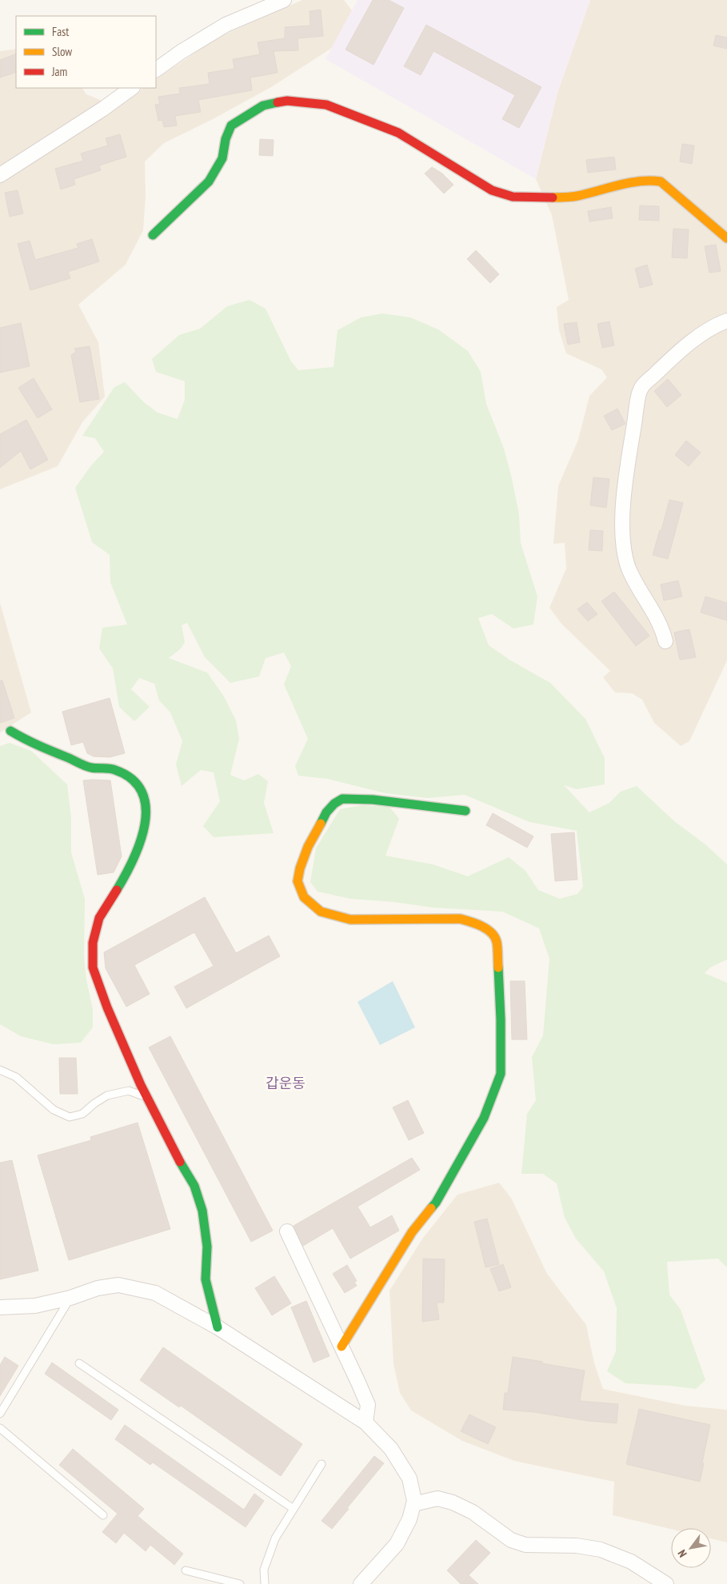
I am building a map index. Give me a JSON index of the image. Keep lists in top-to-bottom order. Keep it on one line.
{"districts":["갑운동"],"legend":["Fast","Slow","Jam"],"north":"bottom left"}
